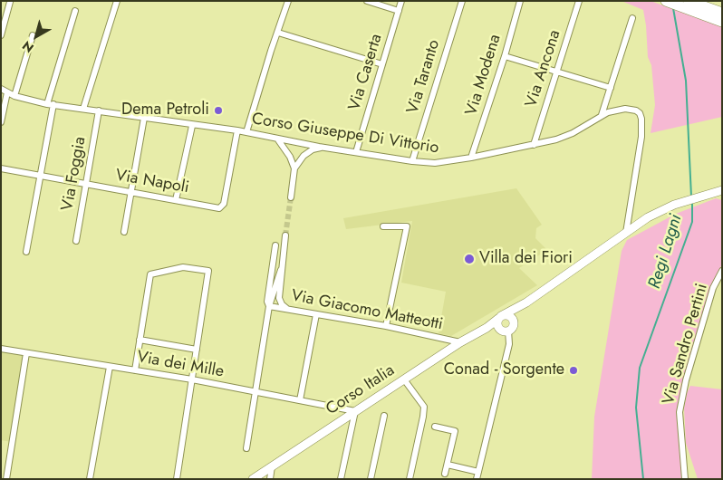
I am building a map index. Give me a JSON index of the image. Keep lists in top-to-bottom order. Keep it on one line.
{"streets":{"main road":["Corso Italia"],"street":["Via Ancona","Via Caserta","Via Modena","Via Taranto","Corso Giuseppe Di Vittorio","Via Foggia","Via Napoli","Via Giacomo Matteotti","Via Sandro Pertini","Via dei Mille"]},"crossings":[["Via Ancona","Corso Giuseppe Di Vittorio"],["Via Caserta","Corso Giuseppe Di Vittorio"],["Via Modena","Corso Giuseppe Di Vittorio"],["Via Taranto","Corso Giuseppe Di Vittorio"],["Corso Giuseppe Di Vittorio","Via Foggia"],["Corso Giuseppe Di Vittorio","Via Napoli"],["Corso Giuseppe Di Vittorio","Corso Italia"],["Via Foggia","Via Napoli"],["Via Giacomo Matteotti","Corso Italia"],["Via dei Mille","Corso Italia"]],"water":["Regi Lagni"],"places":["Dema Petroli","Villa dei Fiori","Conad - Sorgente"],"north":"bottom left"}
